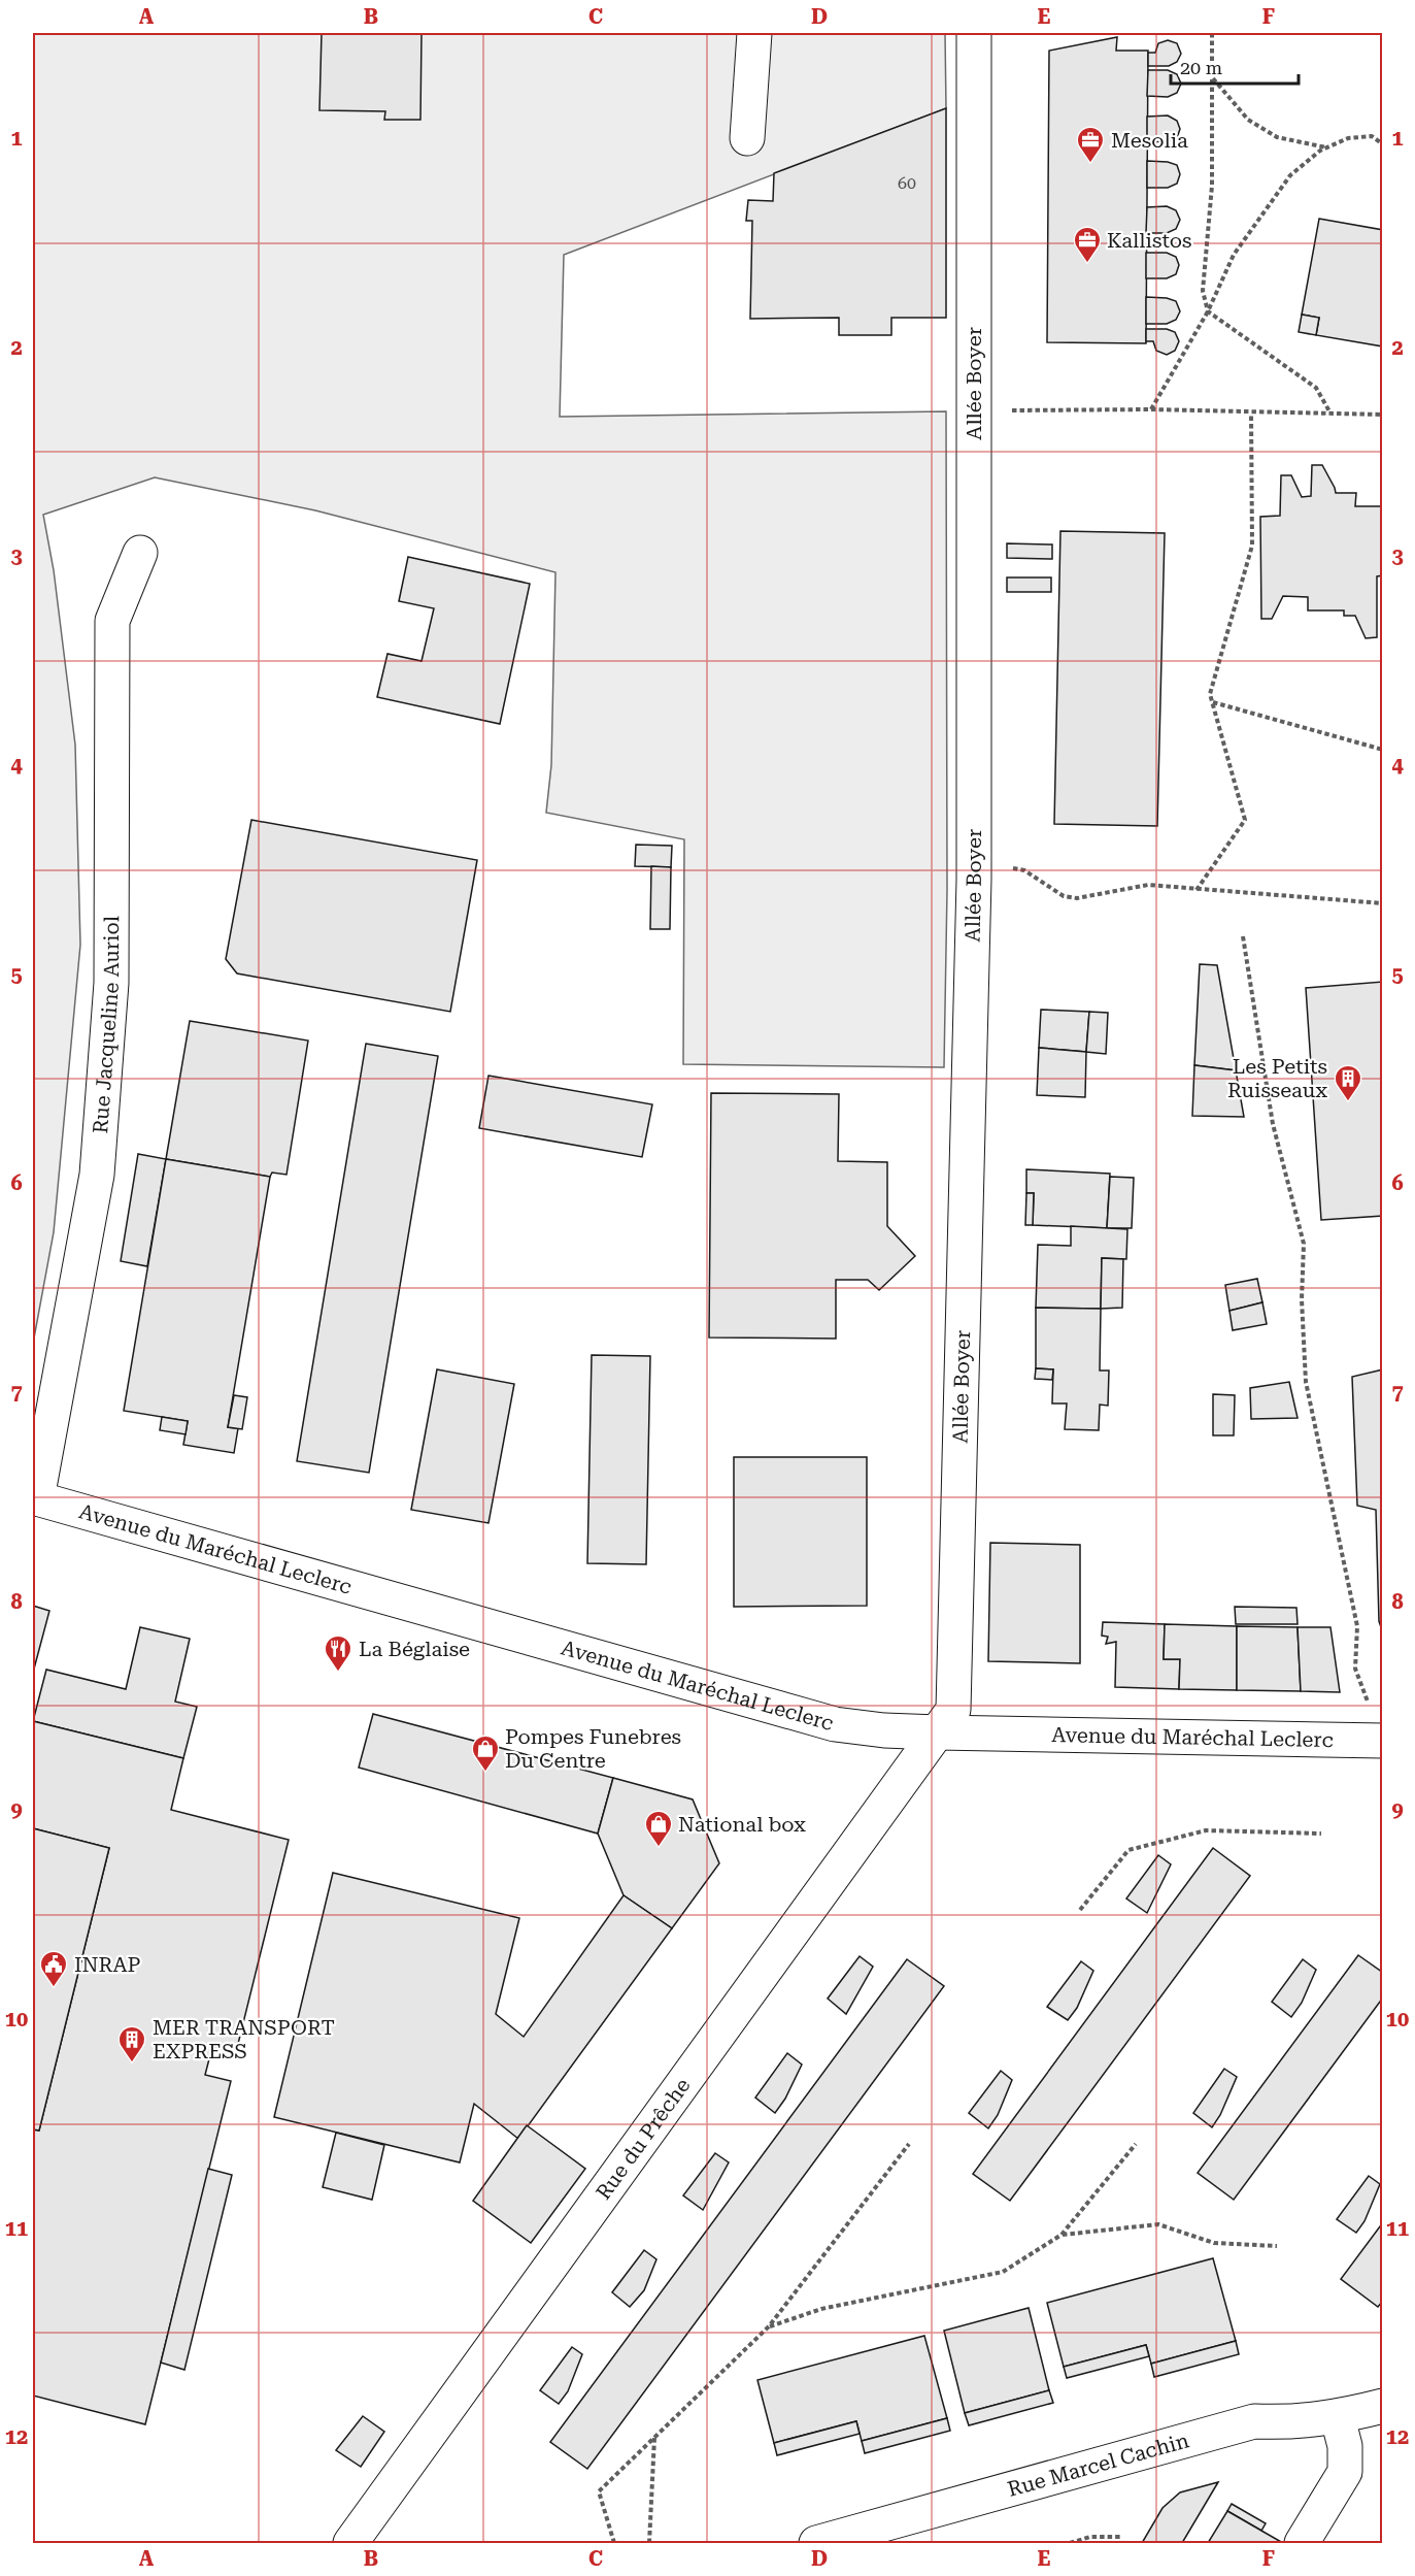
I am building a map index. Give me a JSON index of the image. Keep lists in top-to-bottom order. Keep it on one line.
{"streets":{"street":["Allée Boyer","Rue Jacqueline Auriol","Avenue du Maréchal Leclerc","Rue du Prêche","Rue Marcel Cachin"]},"crossings":[["Allée Boyer","Avenue du Maréchal Leclerc"],["Allée Boyer","Rue du Prêche"],["Rue Jacqueline Auriol","Avenue du Maréchal Leclerc"],["Avenue du Maréchal Leclerc","Rue du Prêche"]],"places":{"office":["Mesolia","Kallistos"],"building":["Les Petits Ruisseaux","MER TRANSPORT EXPRESS"],"restaurant":["La Béglaise"],"shop":["Pompes Funebres Du Centre","National box"],"public building":["INRAP"]},"house_numbers":["60"],"scale_bar":"20 m","grid":{"columns":["A","B","C","D","E","F"],"rows":["1","2","3","4","5","6","7","8","9","10","11","12"]}}
